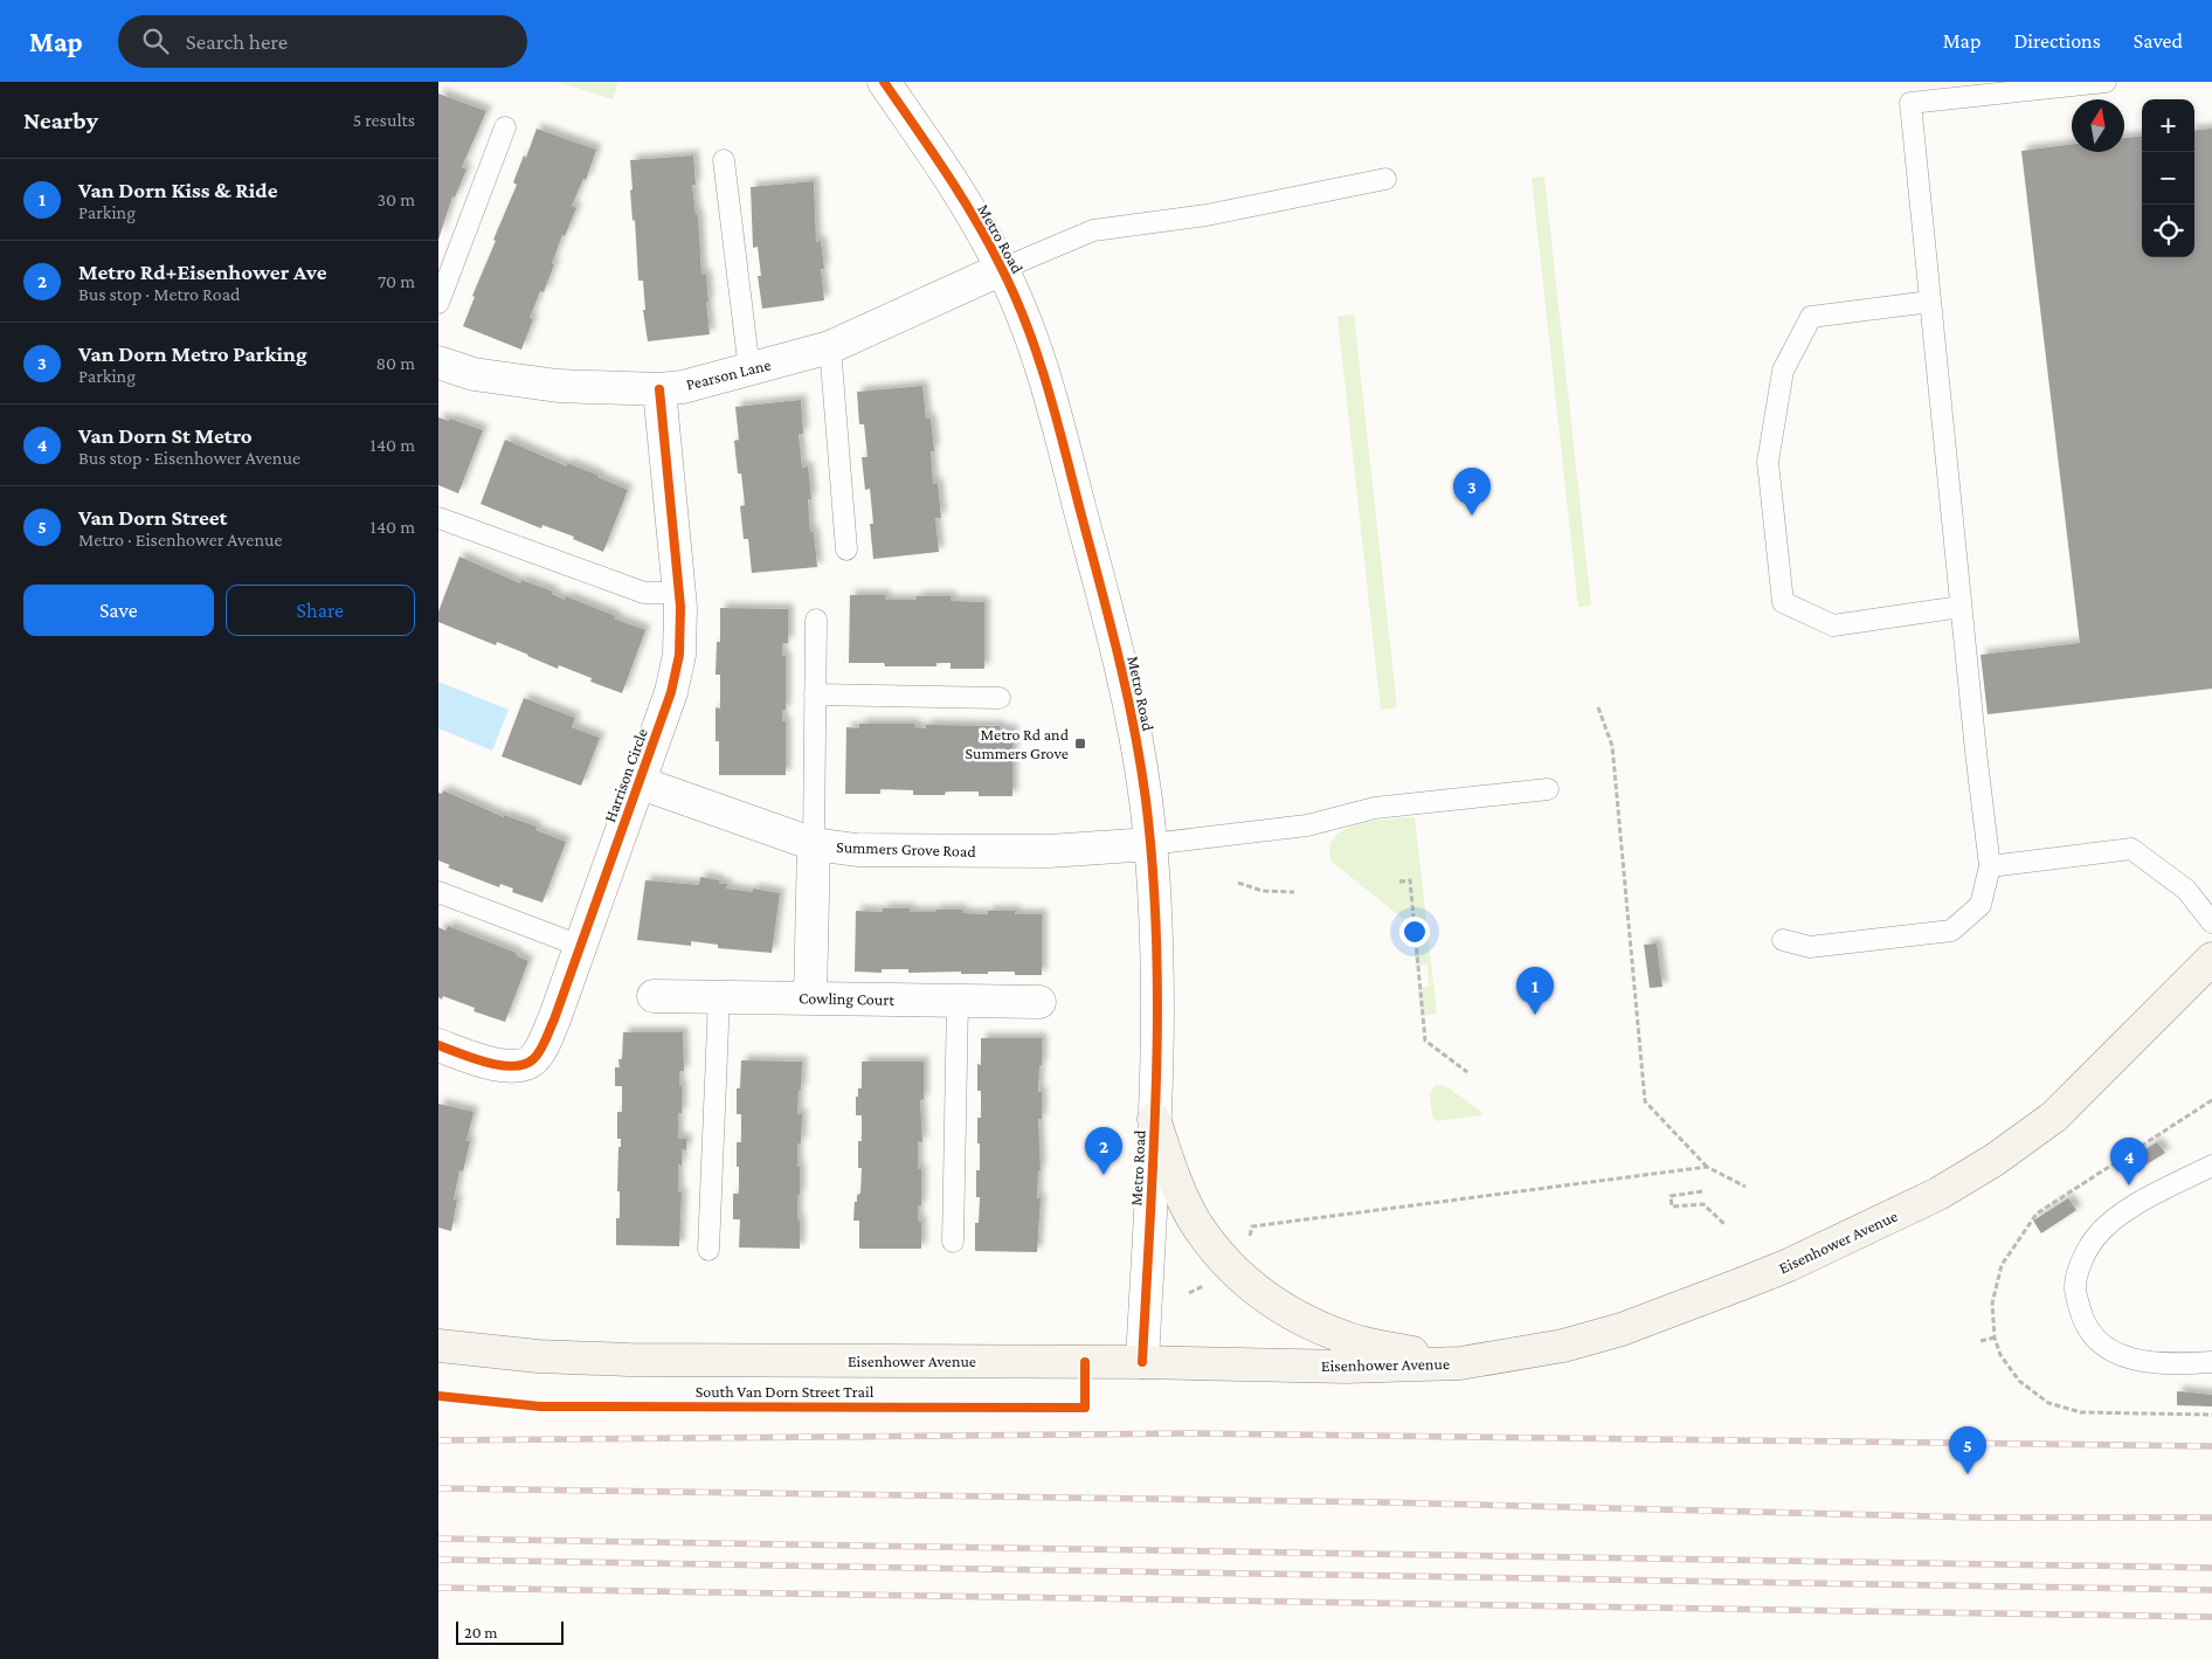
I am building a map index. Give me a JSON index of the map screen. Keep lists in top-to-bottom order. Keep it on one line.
{"streets":{"main road":["Eisenhower Avenue"],"street":["Metro Road","Pearson Lane","Harrison Circle","Summers Grove Road","Cowling Court"],"cycle path":["South Van Dorn Street Trail"]},"crossings":[["Metro Road","Pearson Lane"],["Metro Road","Summers Grove Road"],["Metro Road","Eisenhower Avenue"],["Pearson Lane","Harrison Circle"],["Harrison Circle","Summers Grove Road"]],"places":{"transit":["Metro Rd and Summers Grove"]},"scale_bar":"20 m","north":"top","page":{"header":"Map","search":"Search here","nav":["Map","Directions","Saved"],"heading":["Nearby","5 results"],"map_buttons":["+","−"],"list":[{"mark":"1","name":"Van Dorn Kiss & Ride","note":"Parking","value":"30 m"},{"mark":"2","name":"Metro Rd+Eisenhower Ave","note":"Bus stop · Metro Road","value":"70 m"},{"mark":"3","name":"Van Dorn Metro Parking","note":"Parking","value":"80 m"},{"mark":"4","name":"Van Dorn St Metro","note":"Bus stop · Eisenhower Avenue","value":"140 m"},{"mark":"5","name":"Van Dorn Street","note":"Metro · Eisenhower Avenue","value":"140 m"}],"pins":["3","1","2","4","5"],"buttons":["Save","Share"],"scale":"20 m"}}
